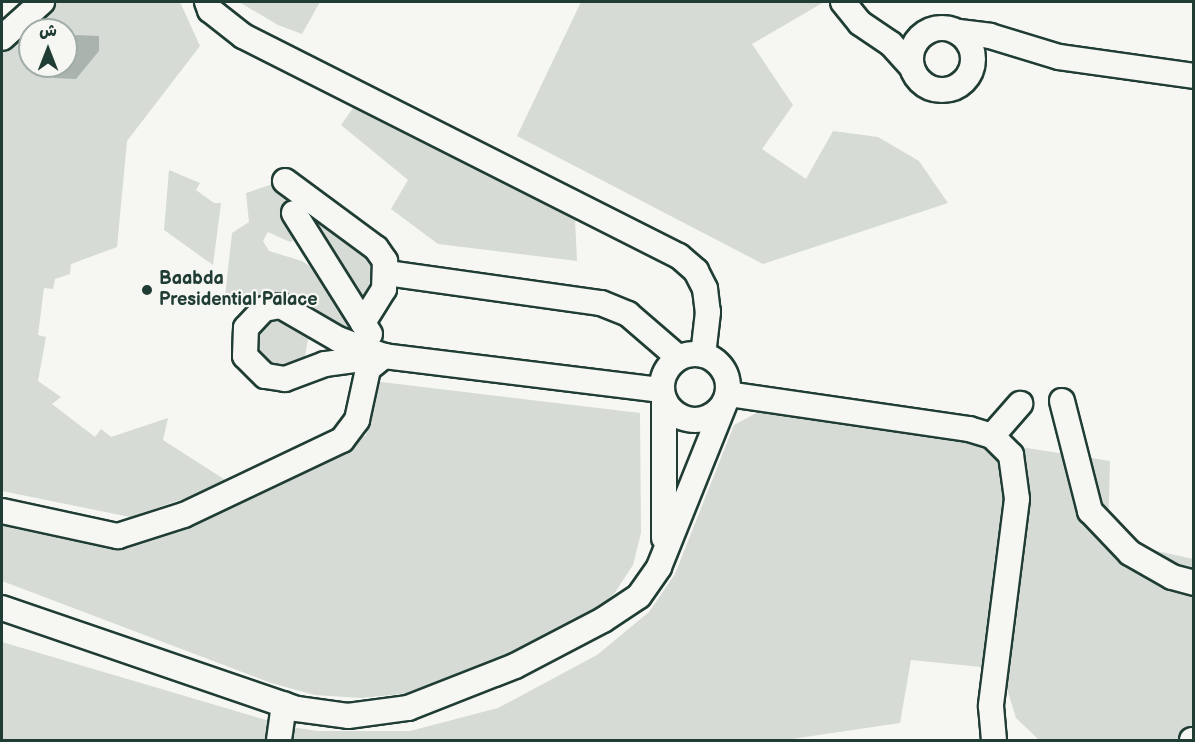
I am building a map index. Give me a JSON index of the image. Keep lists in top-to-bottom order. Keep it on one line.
{"places":["Baabda Presidential Palace"],"north":"top"}
